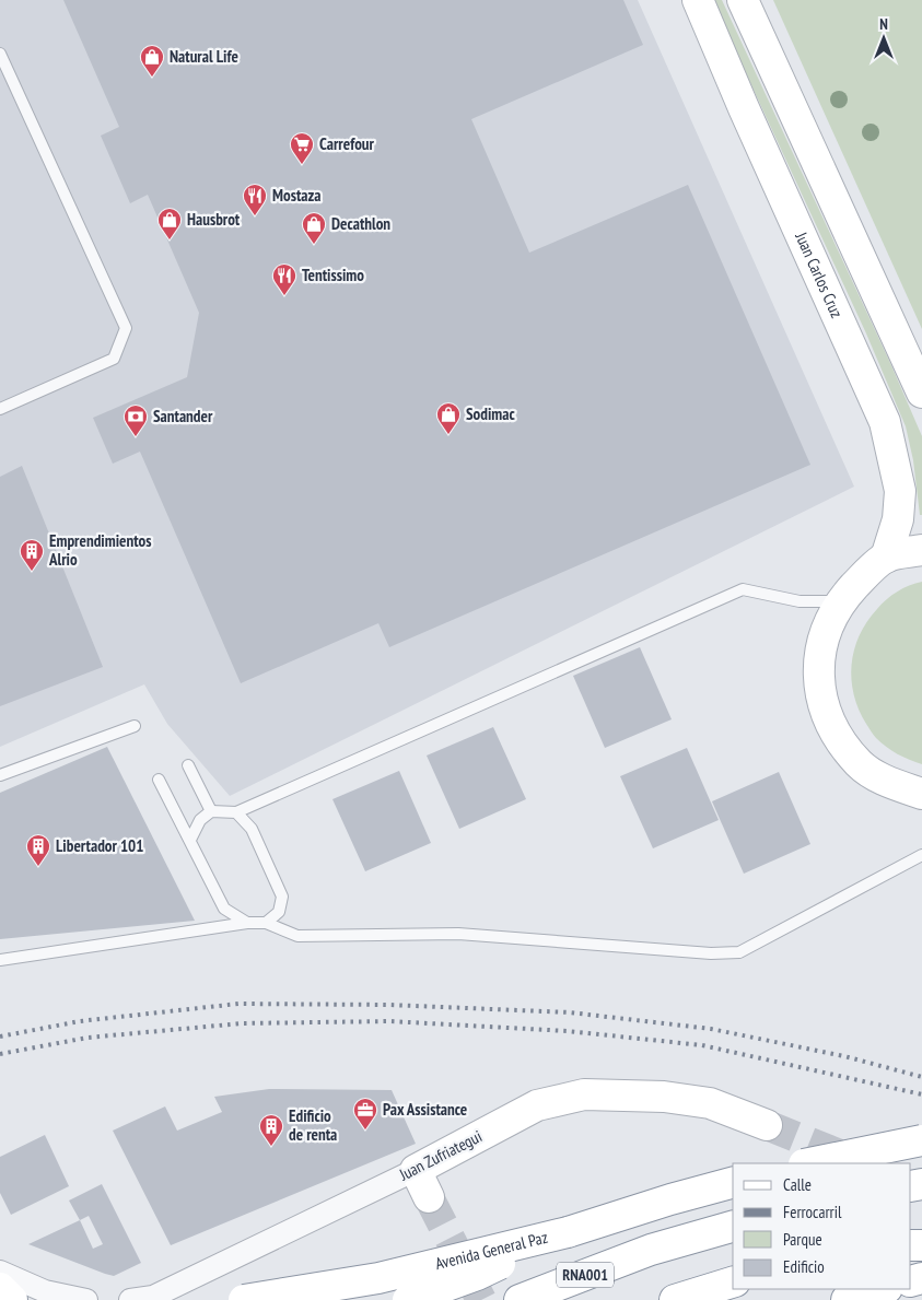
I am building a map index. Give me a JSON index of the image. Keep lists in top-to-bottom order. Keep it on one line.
{"streets":{"main road":["Juan Carlos Cruz","Juan Zufriategui","Avenida General Paz","RNA001"]},"places":{"shop":["Natural Life","Hausbrot","Decathlon","Sodimac"],"supermarket":["Carrefour"],"restaurant":["Mostaza","Tentissimo"],"bank":["Santander"],"building":["Emprendimientos Alrio","Libertador 101","Edificio de renta"],"office":["Pax Assistance"]},"legend":["Calle","Ferrocarril","Parque","Edificio"],"north":"top"}
